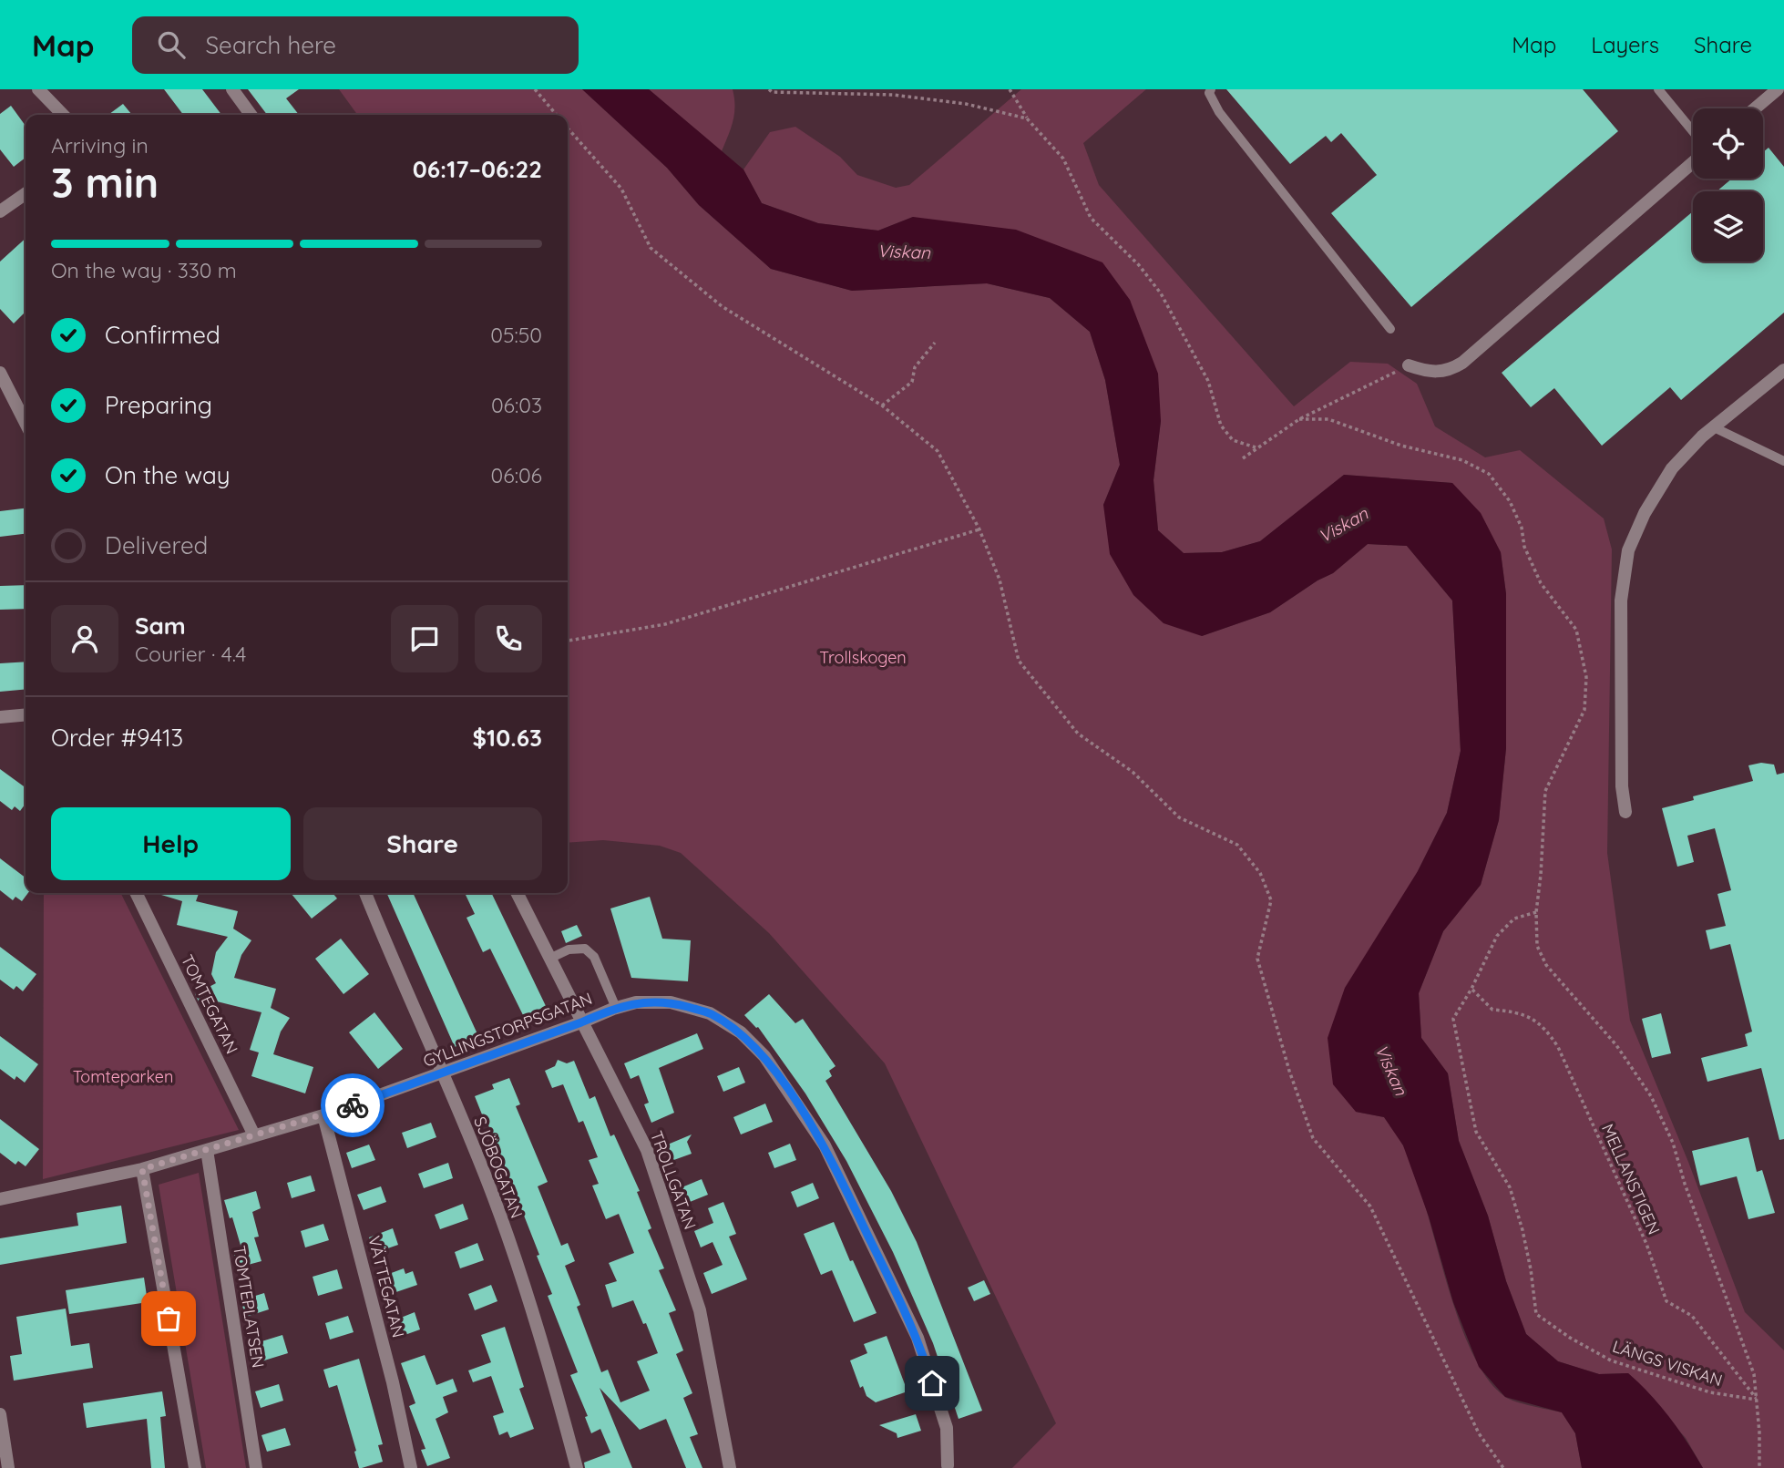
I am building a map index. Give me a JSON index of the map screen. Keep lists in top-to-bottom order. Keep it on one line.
{"streets":{"street":["TOMTEGATAN","GYLLINGSTORPSGATAN","SJÖBOGATAN","TROLLGATAN","VÄTTEGATAN","TOMTEPLATSEN"],"path":["MELLANSTIGEN","LÄNGS VISKAN"]},"crossings":[["TOMTEGATAN","GYLLINGSTORPSGATAN"],["GYLLINGSTORPSGATAN","SJÖBOGATAN"],["GYLLINGSTORPSGATAN","TROLLGATAN"],["GYLLINGSTORPSGATAN","VÄTTEGATAN"],["GYLLINGSTORPSGATAN","TOMTEPLATSEN"],["MELLANSTIGEN","LÄNGS VISKAN"]],"water":["Viskan"],"parks":["Trollskogen","Tomteparken"],"page":{"header":"Map","search":"Search here","nav":["Map","Layers","Share"],"heading":["3 min","Arriving in","06:17–06:22"],"panel":["Sam","Courier · 4.4","Order #9413","$10.63"],"bar":"On the way · 330 m","list":[["Confirmed","05:50"],["Preparing","06:03"],["On the way","06:06"],"Delivered"],"buttons":["Help","Share"]}}
